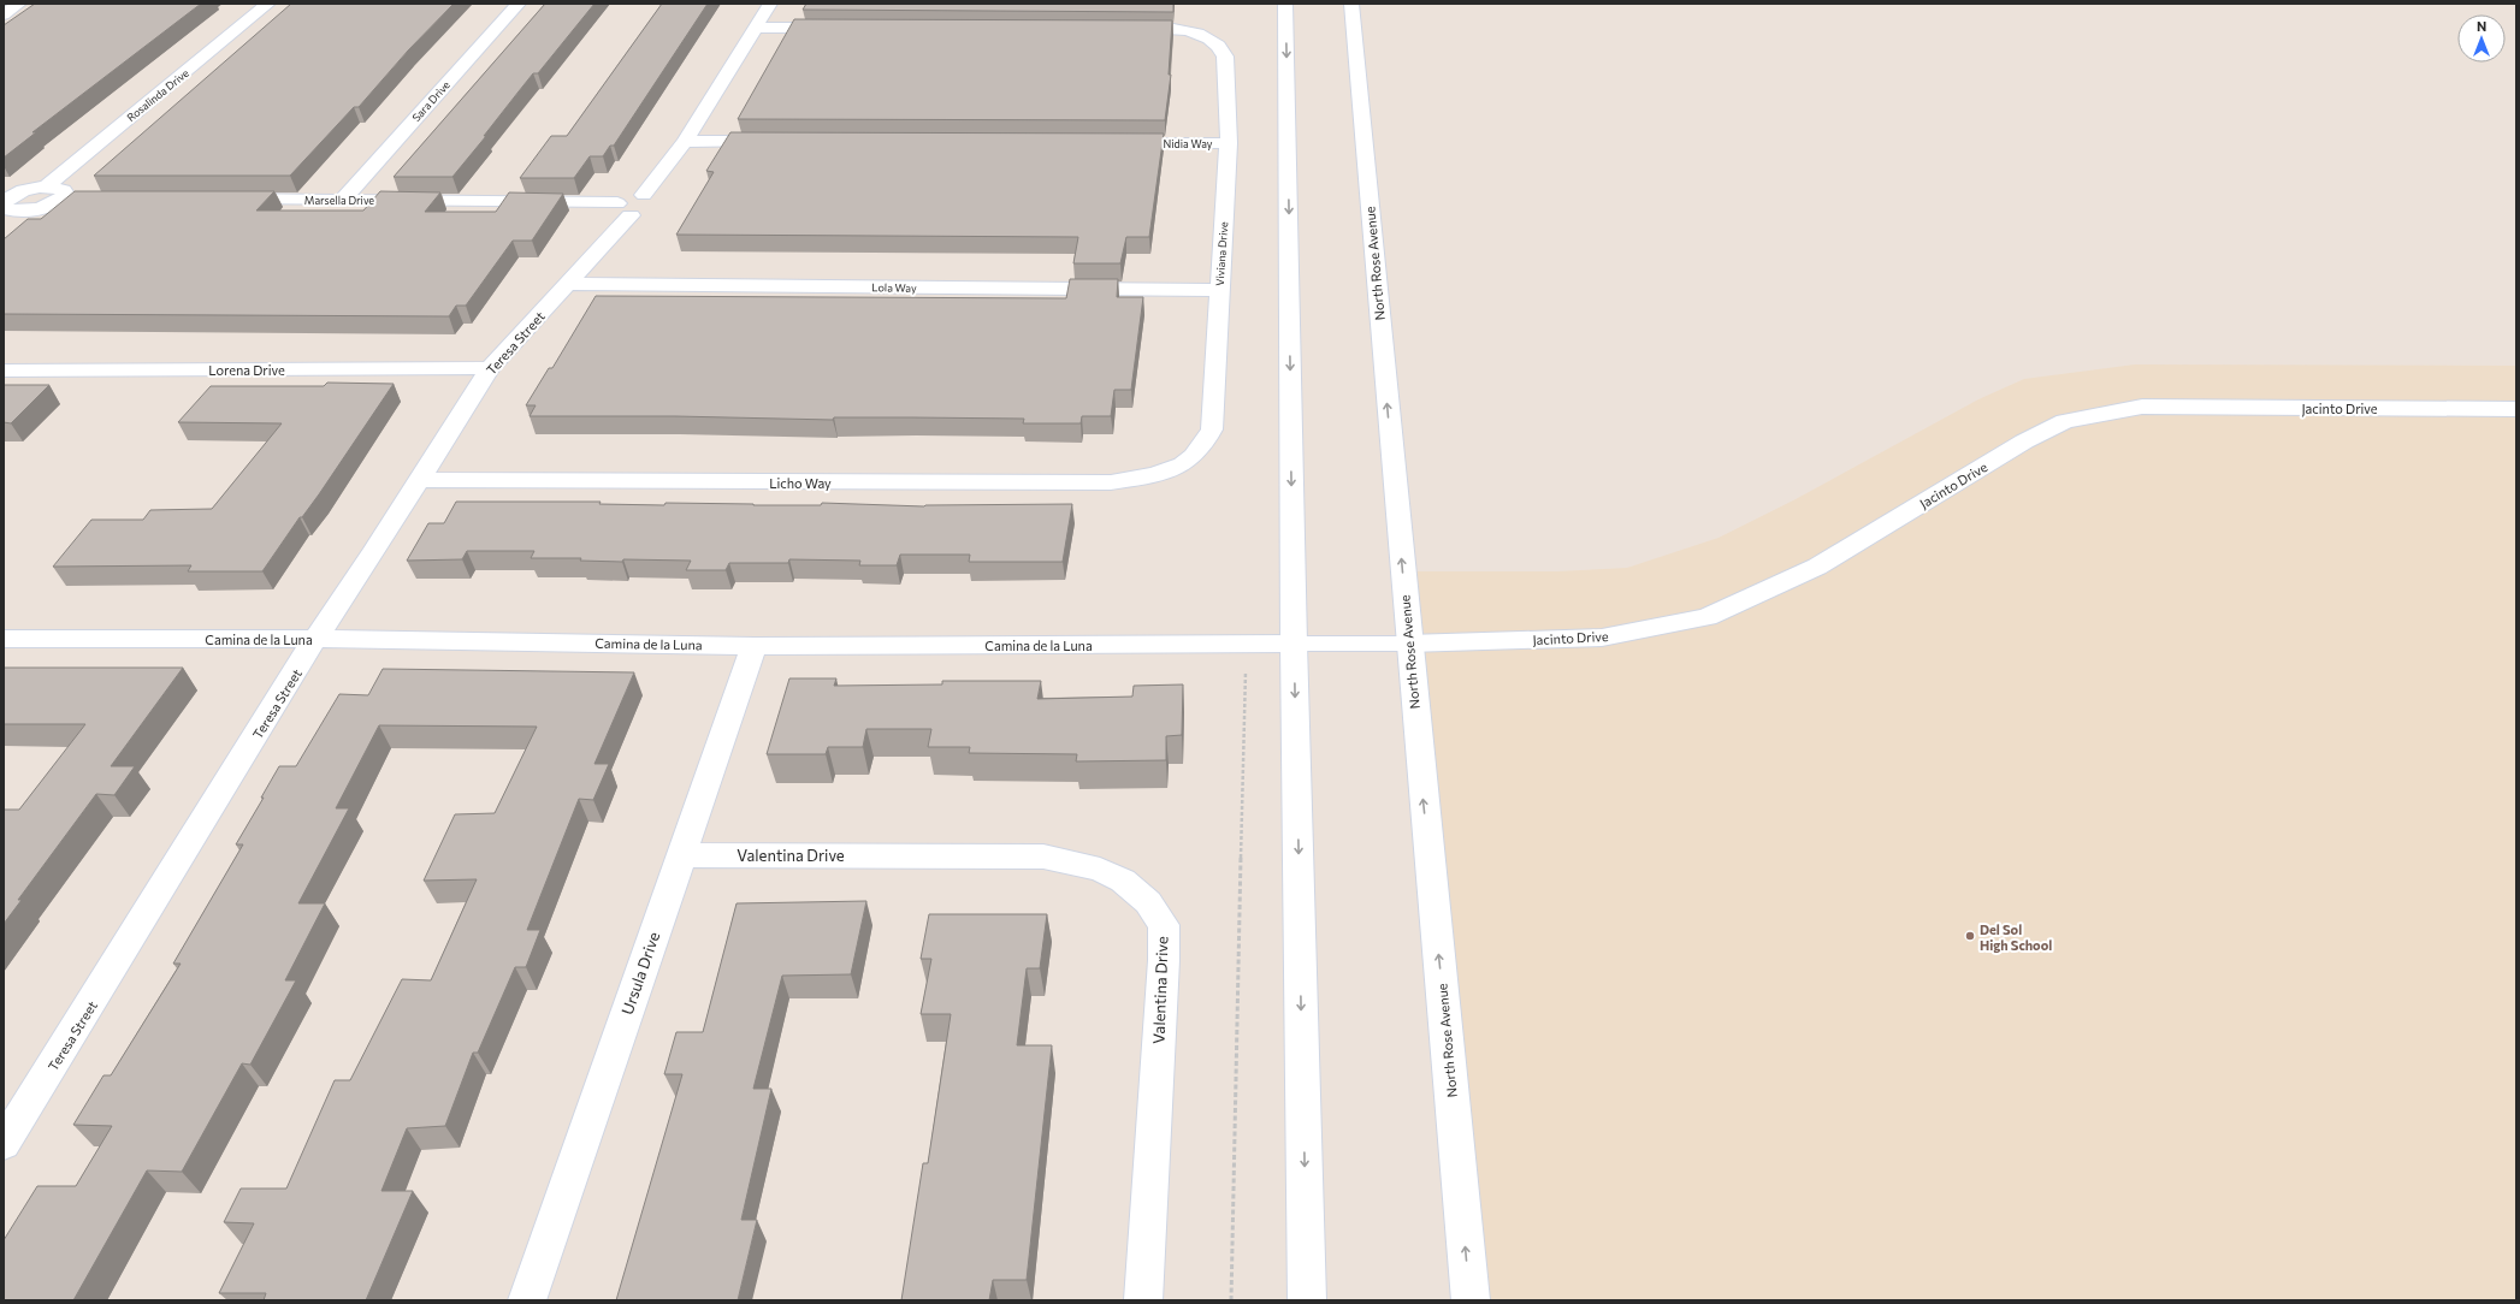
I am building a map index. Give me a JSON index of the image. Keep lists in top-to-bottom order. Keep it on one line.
{"streets":{"street":["Rosalinda Drive","Sara Drive","Nidia Way","Marsella Drive","Viviana Drive","North Rose Avenue","Lola Way","Teresa Street","Lorena Drive","Jacinto Drive","Licho Way","Camina de la Luna","Valentina Drive","Ursula Drive"]},"crossings":[["Sara Drive","Marsella Drive"],["Nidia Way","Viviana Drive"],["Marsella Drive","Teresa Street"],["Viviana Drive","Lola Way"],["Viviana Drive","Licho Way"],["North Rose Avenue","Jacinto Drive"],["Lola Way","Teresa Street"],["Teresa Street","Lorena Drive"],["Teresa Street","Licho Way"],["Teresa Street","Camina de la Luna"],["Camina de la Luna","Ursula Drive"],["Valentina Drive","Ursula Drive"]],"places":["Del Sol High School"],"north":"top"}
